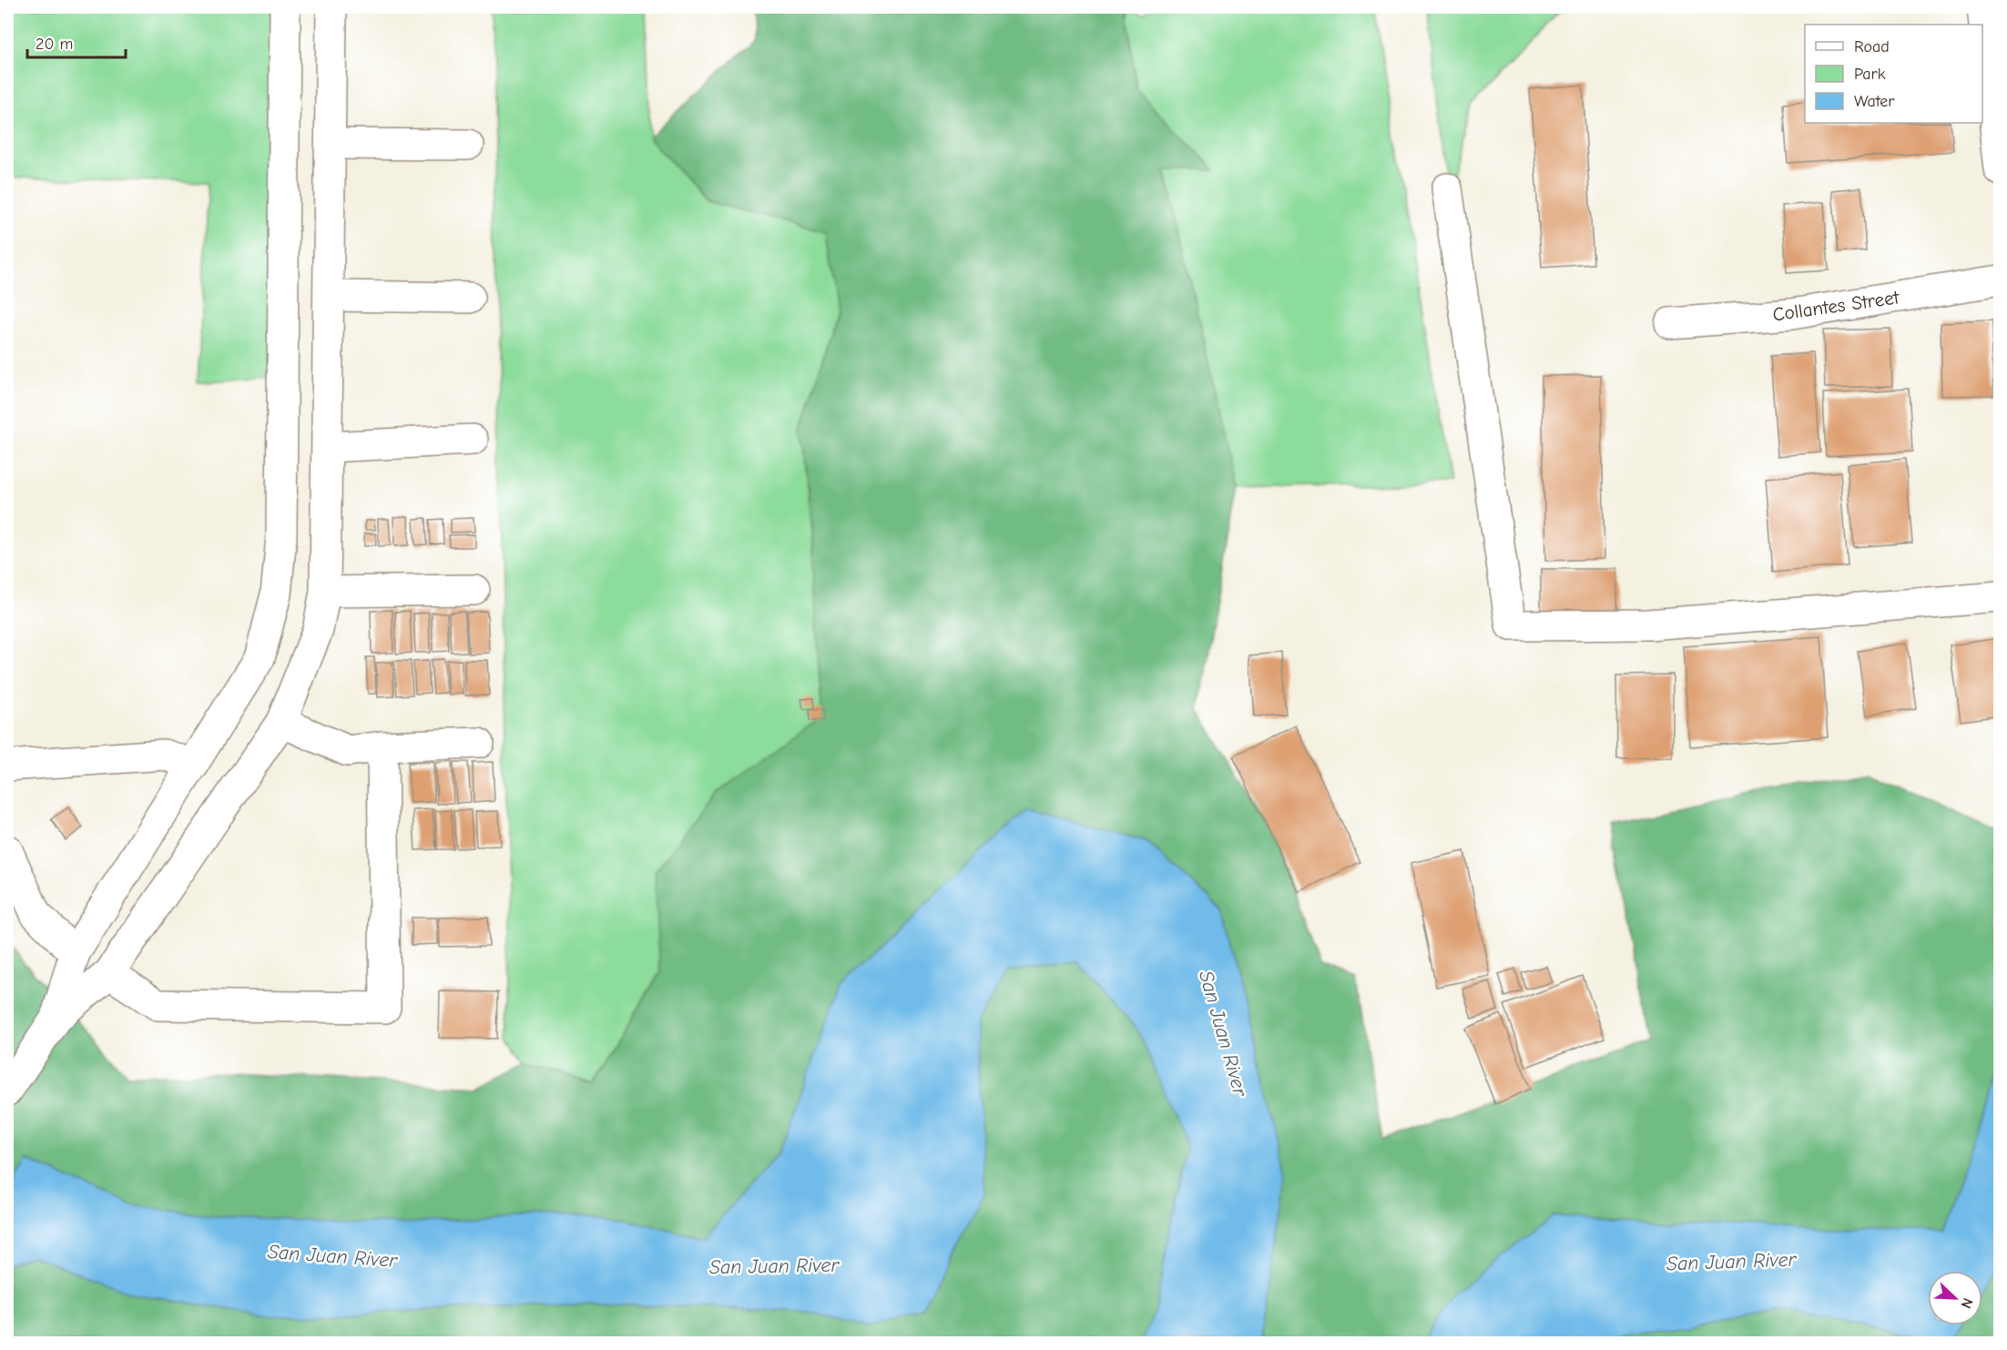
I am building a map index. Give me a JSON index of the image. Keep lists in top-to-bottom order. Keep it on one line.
{"streets":{"street":["Collantes Street"]},"water":["San Juan River"],"legend":["Road","Park","Water"],"scale_bar":"20 m","north":"bottom right"}
